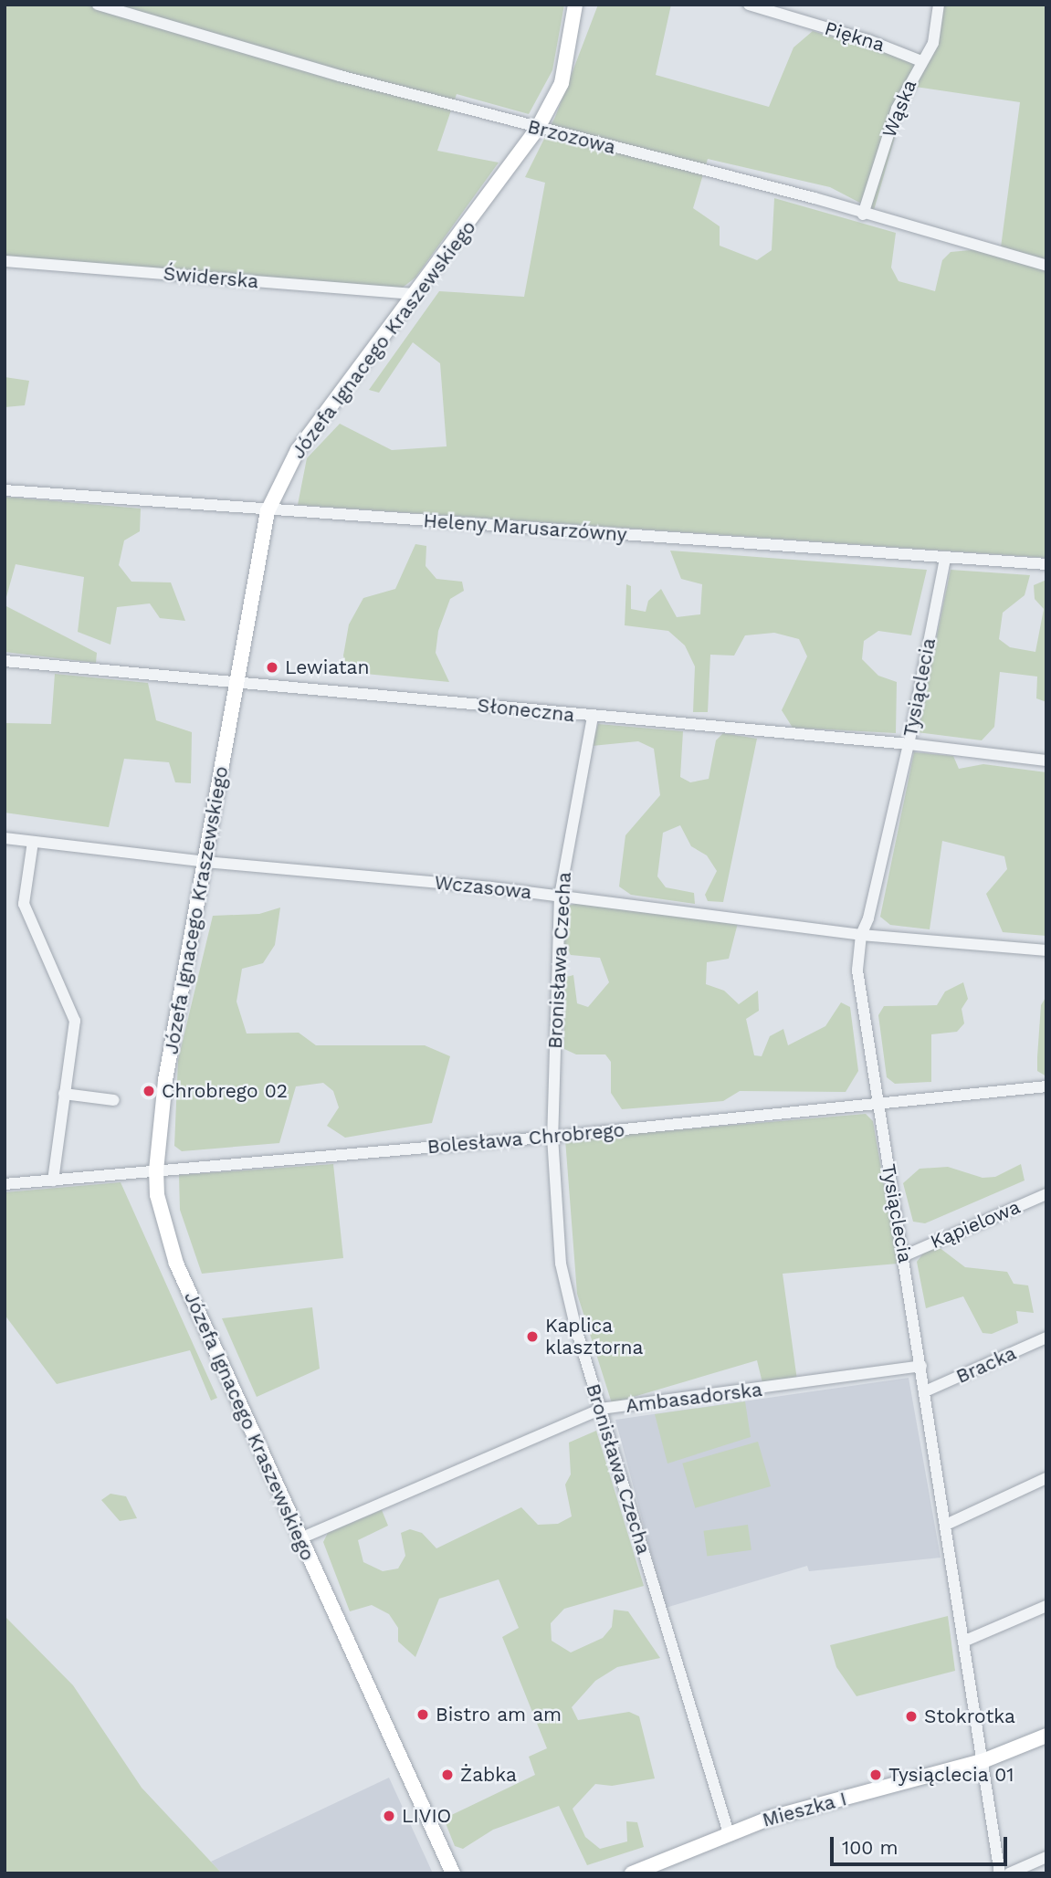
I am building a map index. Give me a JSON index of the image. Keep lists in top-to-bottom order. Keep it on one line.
{"streets":{"street":["Piękna","Wąska","Brzozowa","Świderska","Józefa Ignacego Kraszewskiego","Heleny Marusarzówny","Tysiąclecia","Słoneczna","Wczasowa","Bronisława Czecha","Bolesława Chrobrego","Kąpielowa","Bracka","Ambasadorska","Mieszka I"]},"crossings":[["Piękna","Wąska"],["Wąska","Brzozowa"],["Brzozowa","Józefa Ignacego Kraszewskiego"],["Świderska","Józefa Ignacego Kraszewskiego"],["Józefa Ignacego Kraszewskiego","Heleny Marusarzówny"],["Józefa Ignacego Kraszewskiego","Słoneczna"],["Józefa Ignacego Kraszewskiego","Wczasowa"],["Józefa Ignacego Kraszewskiego","Bolesława Chrobrego"],["Józefa Ignacego Kraszewskiego","Ambasadorska"],["Heleny Marusarzówny","Tysiąclecia"],["Tysiąclecia","Słoneczna"],["Tysiąclecia","Wczasowa"],["Tysiąclecia","Bolesława Chrobrego"],["Tysiąclecia","Kąpielowa"],["Tysiąclecia","Bracka"],["Tysiąclecia","Ambasadorska"],["Tysiąclecia","Mieszka I"],["Słoneczna","Bronisława Czecha"],["Wczasowa","Bronisława Czecha"],["Bronisława Czecha","Bolesława Chrobrego"],["Bronisława Czecha","Ambasadorska"],["Bronisława Czecha","Mieszka I"]],"places":["Lewiatan","Chrobrego 02","Kaplica klasztorna","Bistro am am","Stokrotka","Żabka","Tysiąclecia 01","LIVIO"],"scale_bar":"100 m"}
